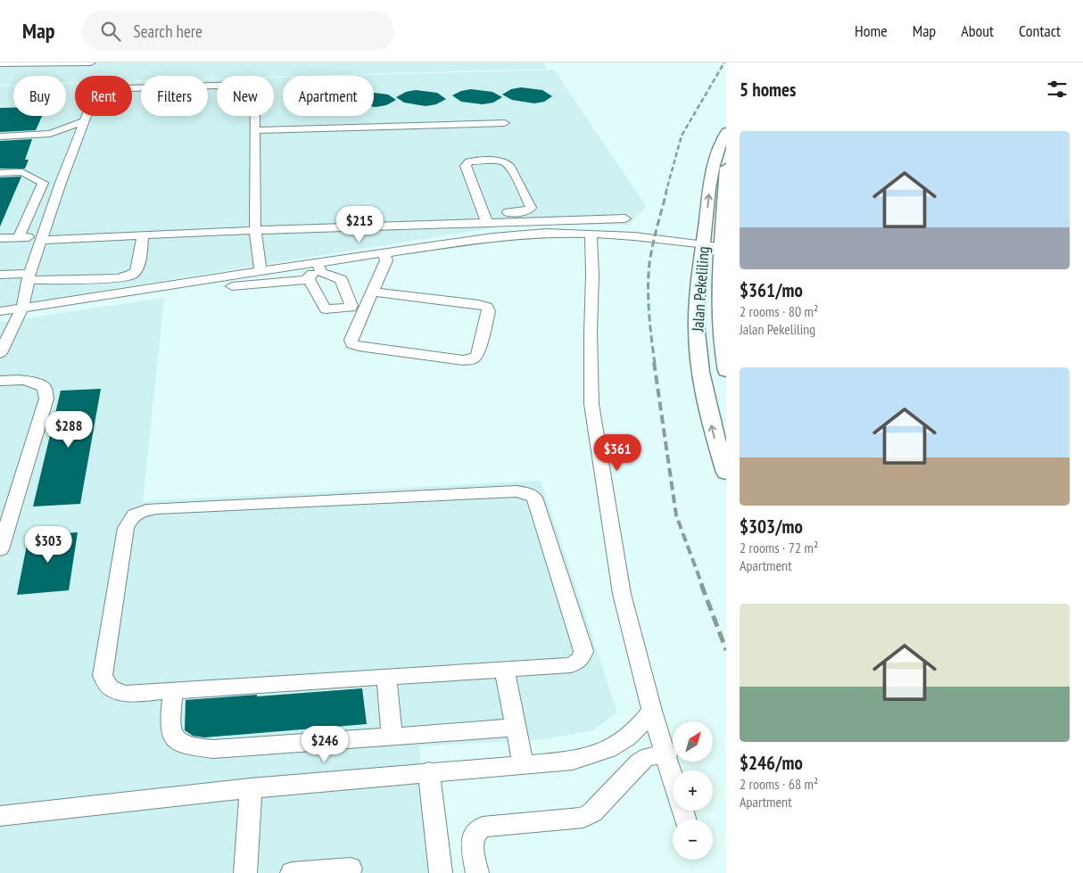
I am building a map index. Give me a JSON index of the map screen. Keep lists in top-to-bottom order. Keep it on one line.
{"streets":{"main road":["Jalan Pekeliling"]},"north":"top right","page":{"header":"Map","search":"Search here","nav":["Home","Map","About","Contact"],"heading":"5 homes","chip":["Buy","Rent","Filters","New","Apartment"],"list":[{"name":"$361/mo","note":"2 rooms · 80 m² · Jalan Pekeliling"},{"name":"$303/mo","note":"2 rooms · 72 m² · Apartment"},{"name":"$246/mo","note":"2 rooms · 68 m² · Apartment"}],"price":["$215","$288","$361","$303","$246"],"map_buttons":["+","−"]}}
